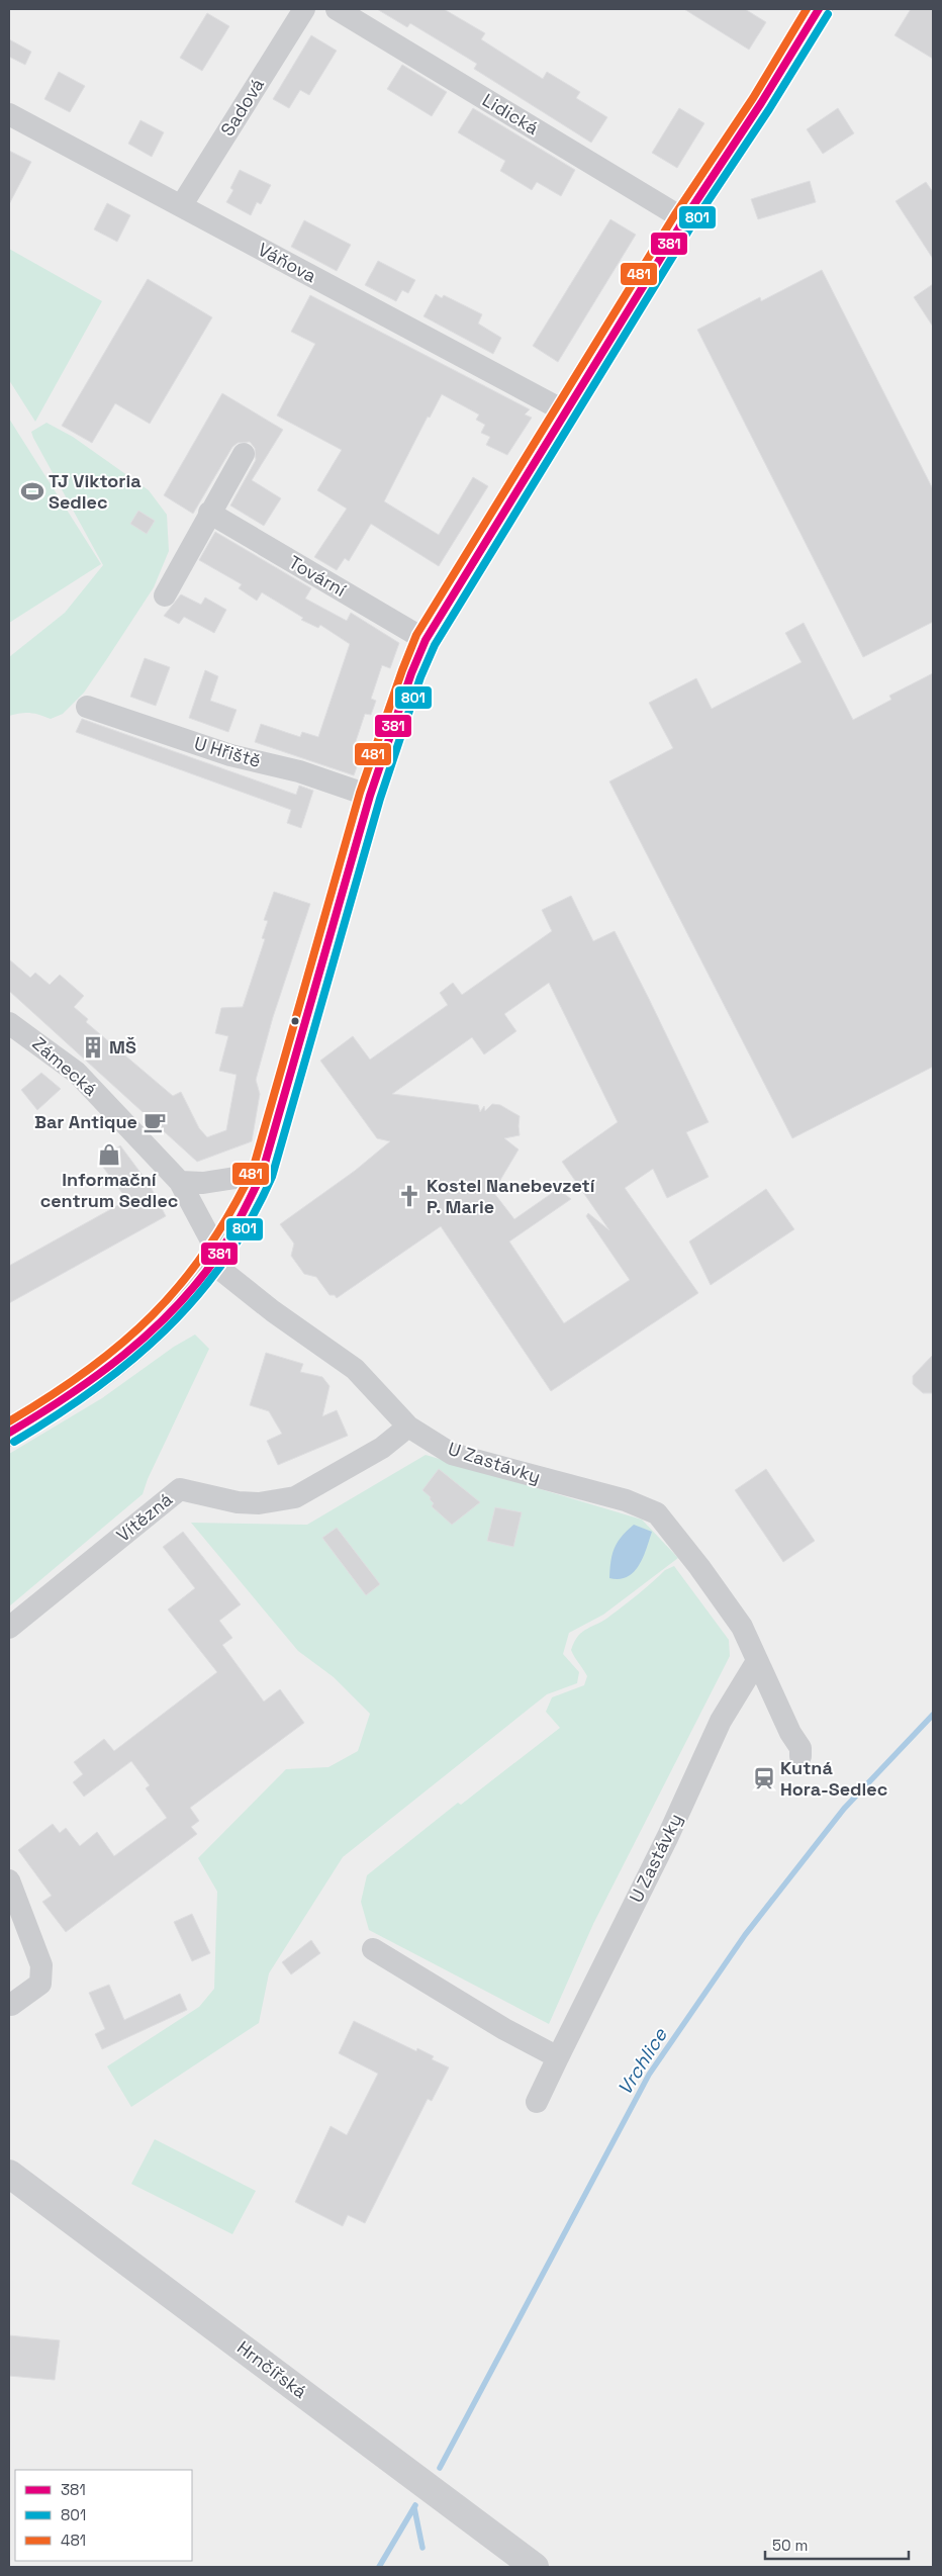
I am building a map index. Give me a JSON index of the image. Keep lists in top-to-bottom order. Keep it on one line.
{"streets":{"main road":["Hrnčířská"],"street":["Sadová","Lidická","Váňova","Tovární","U Hřiště","Zámecká","U Zastávky","Vítězná"]},"crossings":[["Sadová","Váňova"],["Zámecká","U Zastávky"],["U Zastávky","Vítězná"]],"water":["Vrchlice"],"places":{"sports":["TJ Viktoria Sedlec"],"building":["MŠ"],"cafe":["Bar Antique"],"shop":["Informační centrum Sedlec"],"church":["Kostel Nanebevzetí P. Marie"],"station":["Kutná Hora-Sedlec"]},"lines":["transit line 381","transit line 481","transit line 801"],"legend":["381","801","481"],"scale_bar":"50 m"}
